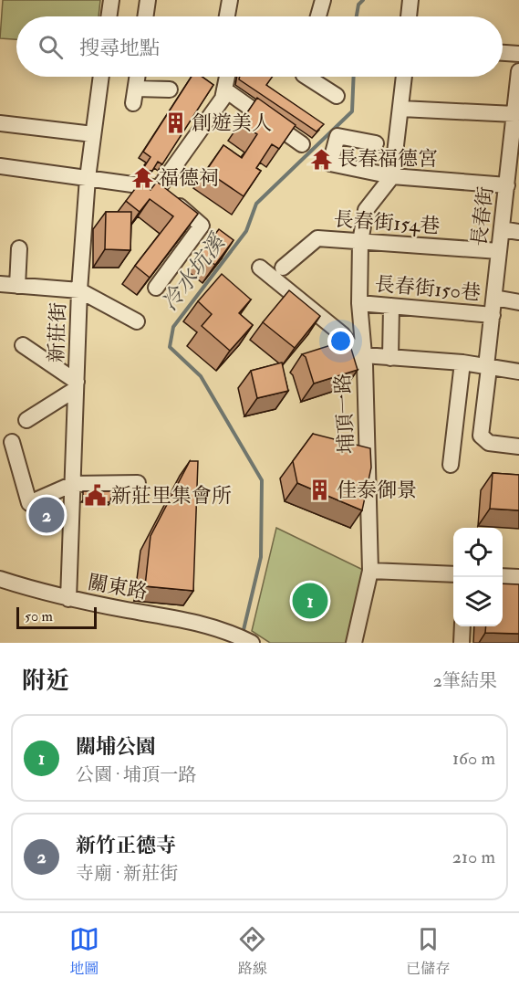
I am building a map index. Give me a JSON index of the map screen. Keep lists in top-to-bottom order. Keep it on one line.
{"streets":{"street":["長春街","長春街154巷","長春街150巷","新莊街","埔頂一路","關東路"]},"crossings":[["長春街","長春街154巷"],["長春街","長春街150巷"],["新莊街","關東路"]],"water":["冷水坑溪"],"places":{"building":["創遊美人","佳泰御景"],"temple":["長春福德宮","福德祠"],"public building":["新莊里集會所"]},"scale_bar":"50 m","page":{"search":"搜尋地點","pins":["2","1"],"scale":"50 m","heading":["附近","2筆結果"],"list":[{"mark":"1","name":"關埔公園","note":"公園 · 埔頂一路","value":"160 m"},{"mark":"2","name":"新竹正德寺","note":"寺廟 · 新莊街","value":"210 m"}],"nav":["地圖","路線","已儲存"]}}
